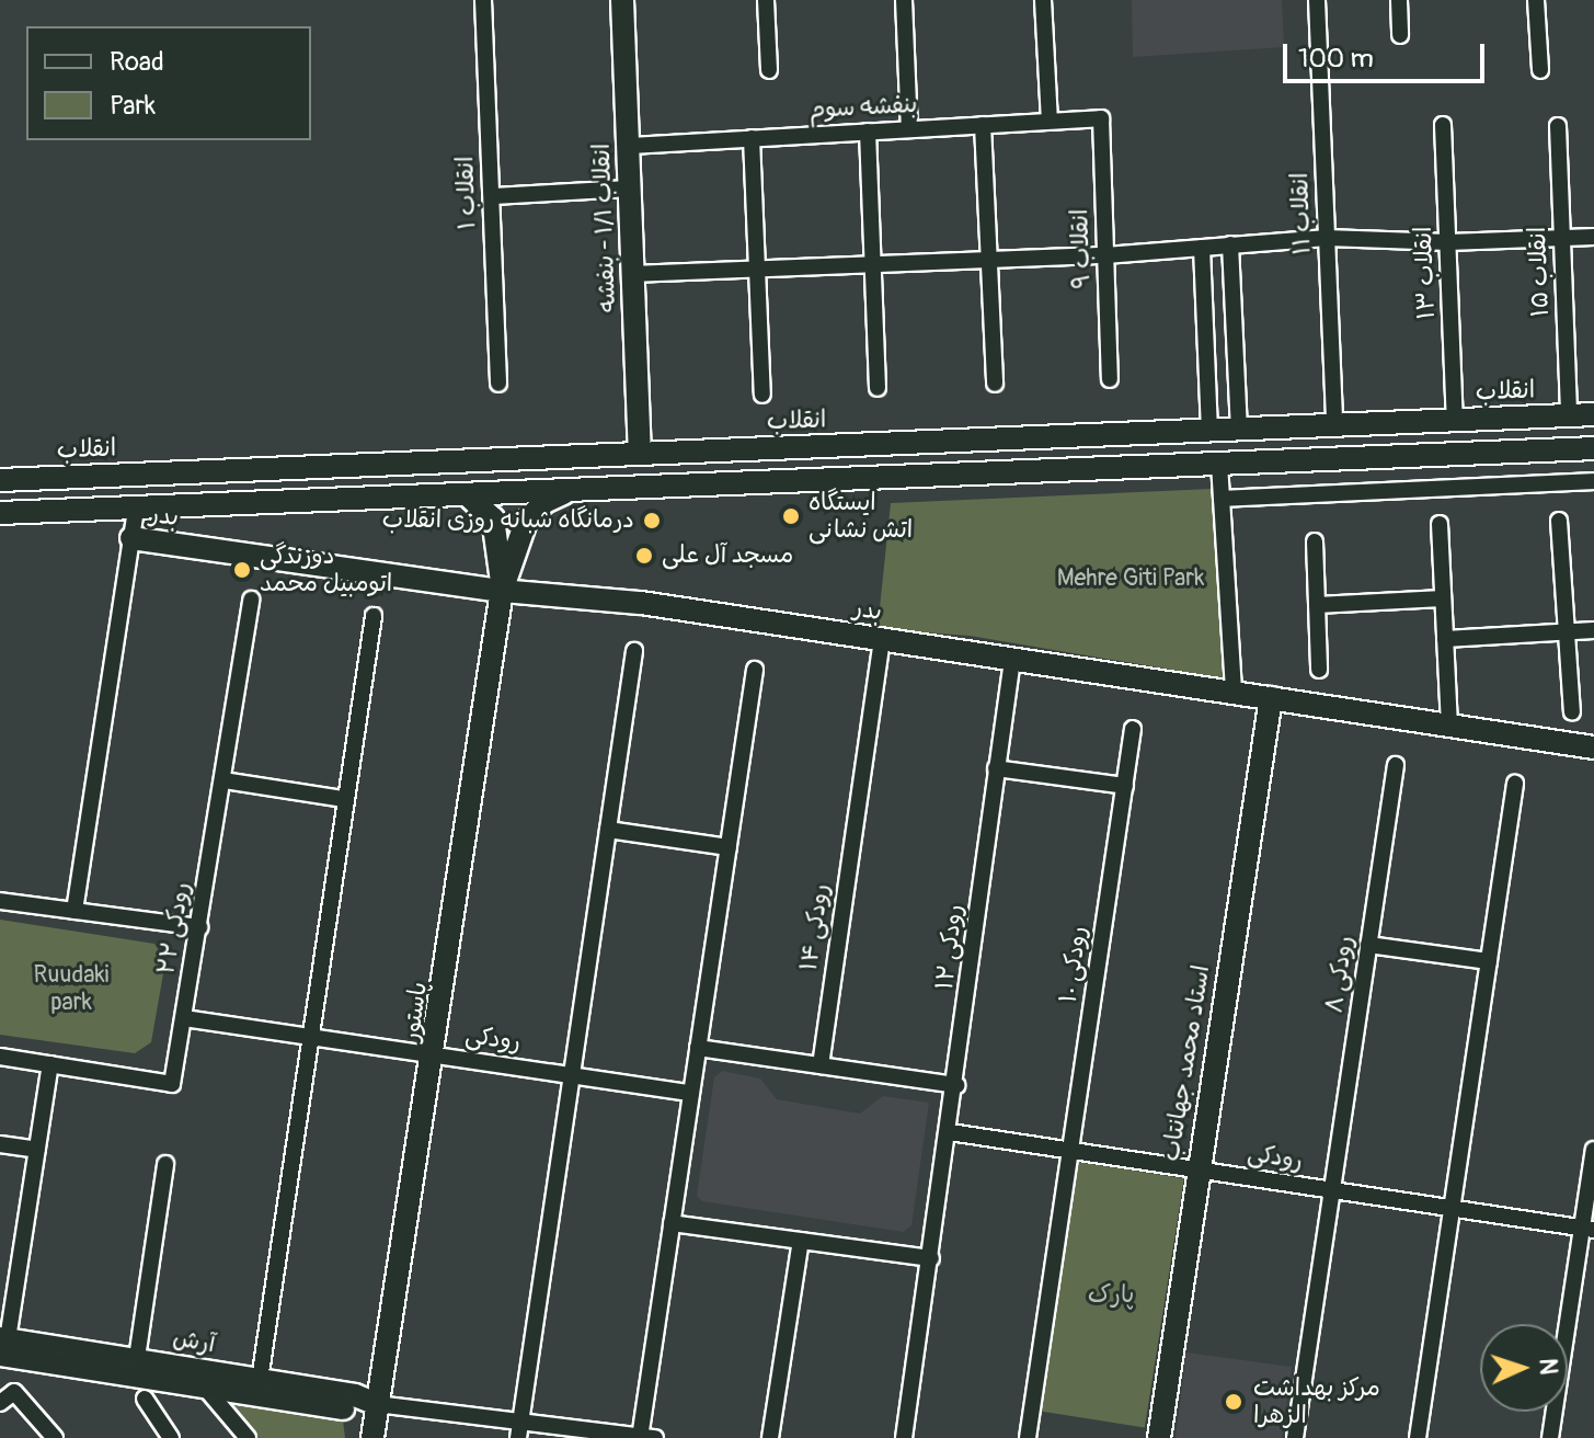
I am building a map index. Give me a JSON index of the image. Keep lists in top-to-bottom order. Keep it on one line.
{"streets":{"street":["بنفشه سوم","انقلاب ۱","انقلاب ۱۱","انقلاب ۱/۱ - بنفشه","انقلاب ۹","انقلاب ۱۵","انقلاب ۱۳","انقلاب","بدر","رودکی ۱۴","رودکی ۲۲","رودکی ۱۲","رودکی ۱۰","رودکی ۸","پاستور","رودکی","استاد محمد جهانتاب","آرش"]},"crossings":[["بنفشه سوم","انقلاب ۱/۱ - بنفشه"],["بنفشه سوم","انقلاب ۹"],["انقلاب ۱۱","انقلاب"],["انقلاب ۱/۱ - بنفشه","انقلاب"],["انقلاب ۱۵","انقلاب"],["انقلاب ۱۳","انقلاب"],["بدر","رودکی ۱۴"],["بدر","رودکی ۱۲"],["بدر","پاستور"],["بدر","استاد محمد جهانتاب"],["رودکی ۲۲","رودکی"],["رودکی ۱۲","رودکی"],["رودکی ۱۰","رودکی"],["رودکی ۸","رودکی"],["پاستور","رودکی"],["پاستور","آرش"],["رودکی","استاد محمد جهانتاب"]],"parks":["Mehre Giti Park","Ruudaki park","پارک"],"places":["ایستگاه اتش نشانی","درمانگاه شبانه روزی انقلاب","مسجد آل علی","دوزندگی اتومبیل محمد","مرکز بهداشت الزهرا"],"legend":["Road","Park"],"scale_bar":"100 m","north":"right"}
